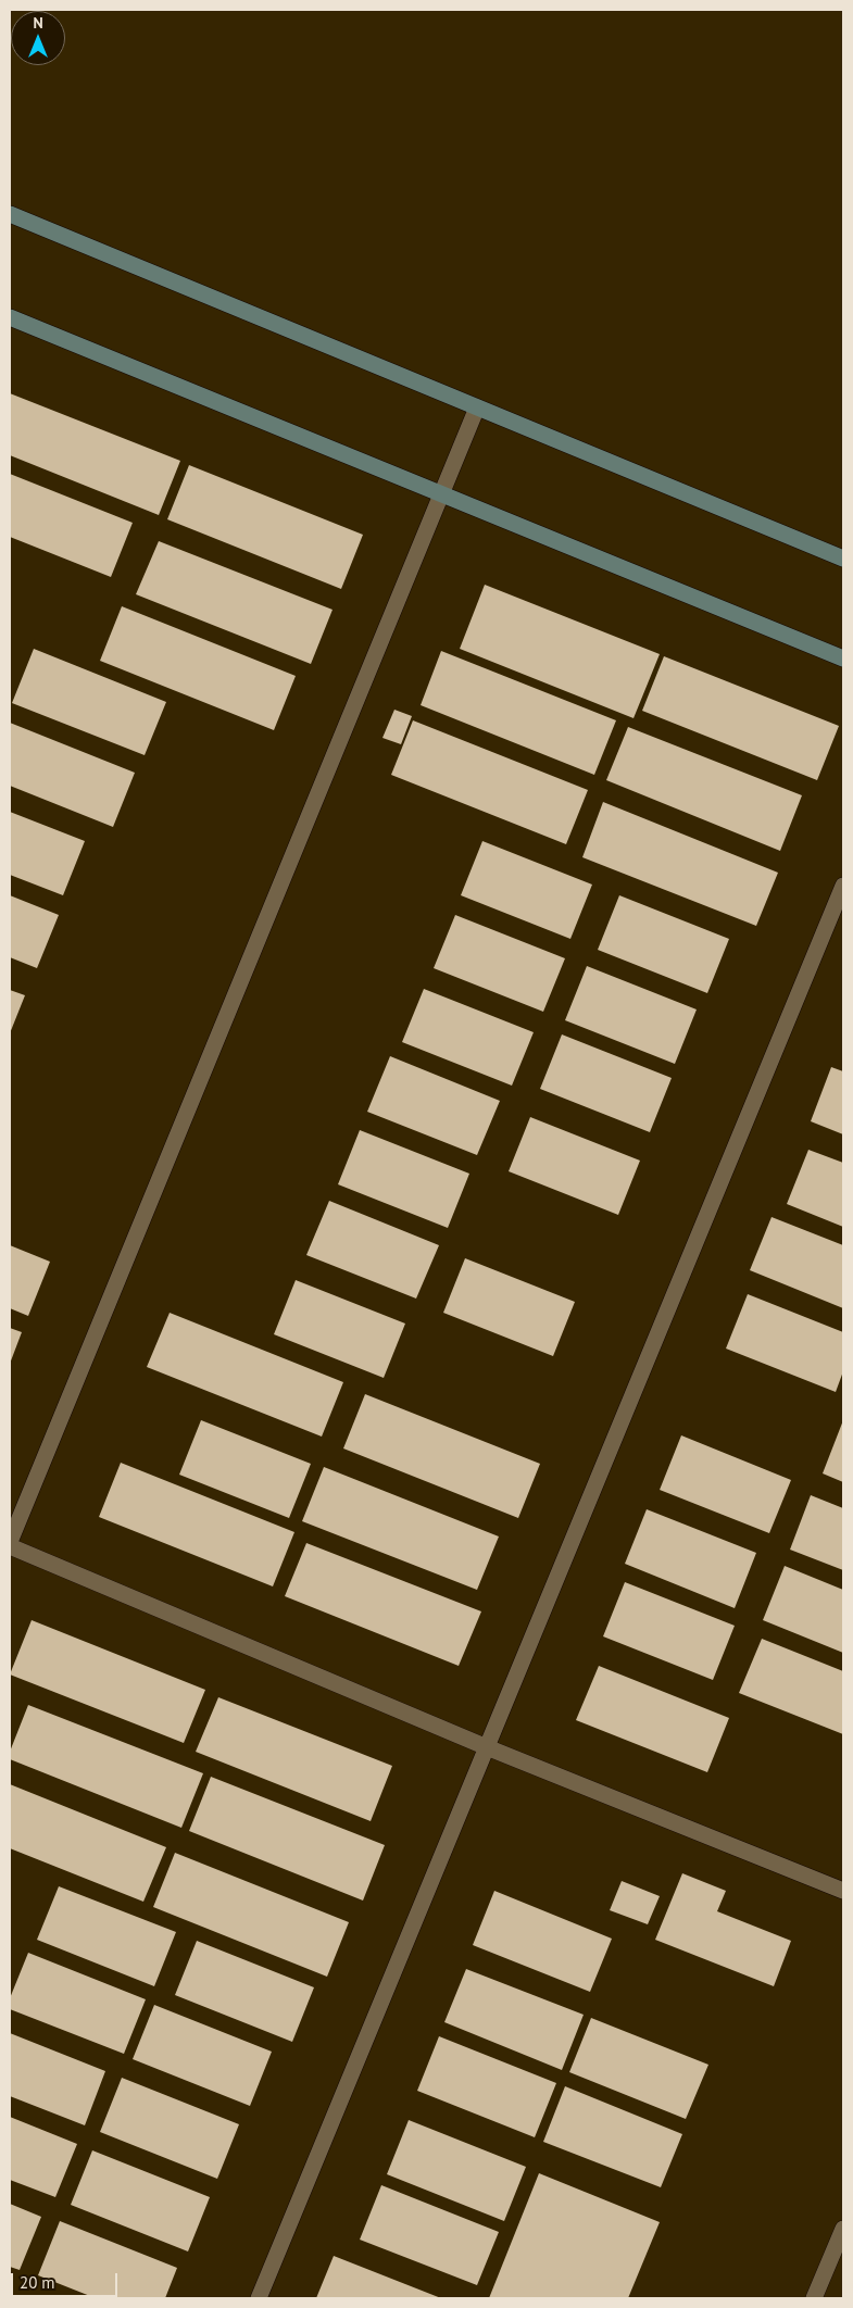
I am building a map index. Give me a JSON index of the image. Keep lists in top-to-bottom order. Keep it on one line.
{"scale_bar":"20 m","north":"top"}
